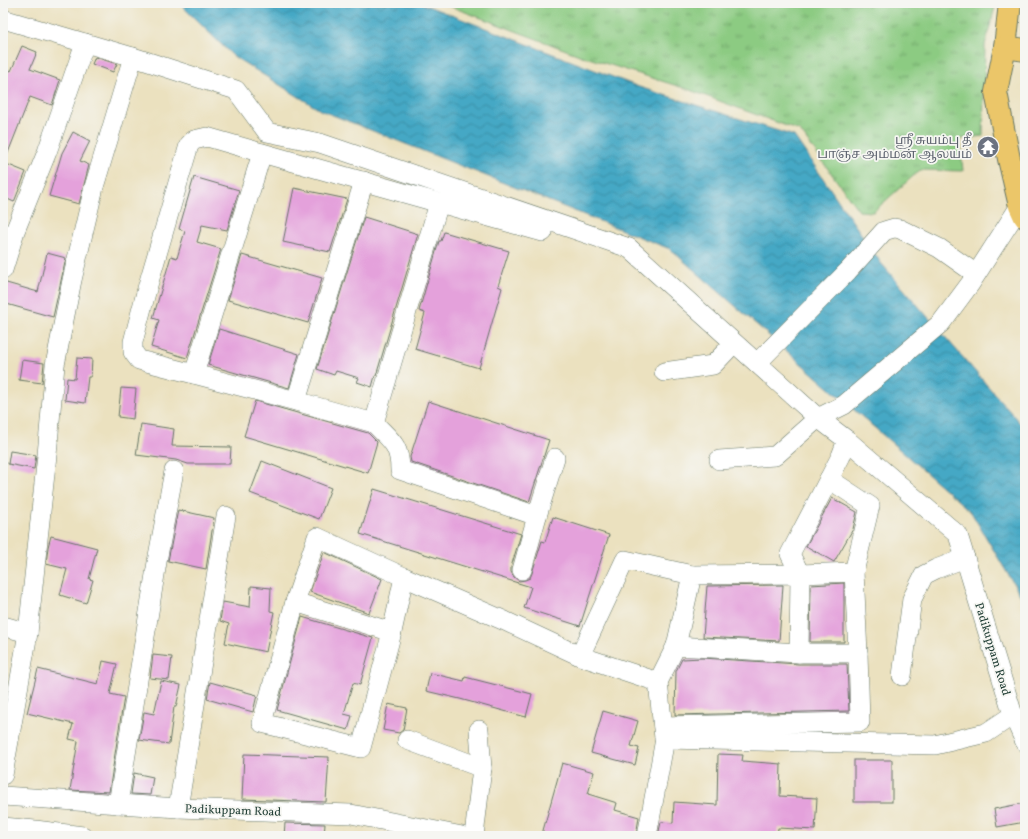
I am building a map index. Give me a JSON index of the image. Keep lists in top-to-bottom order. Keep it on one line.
{"streets":{"street":["Padikuppam Road"]},"places":{"temple":["ஶ்ரீ சுயம்பு தீ பாஞ்ச அம்மன் ஆலயம்"]}}
